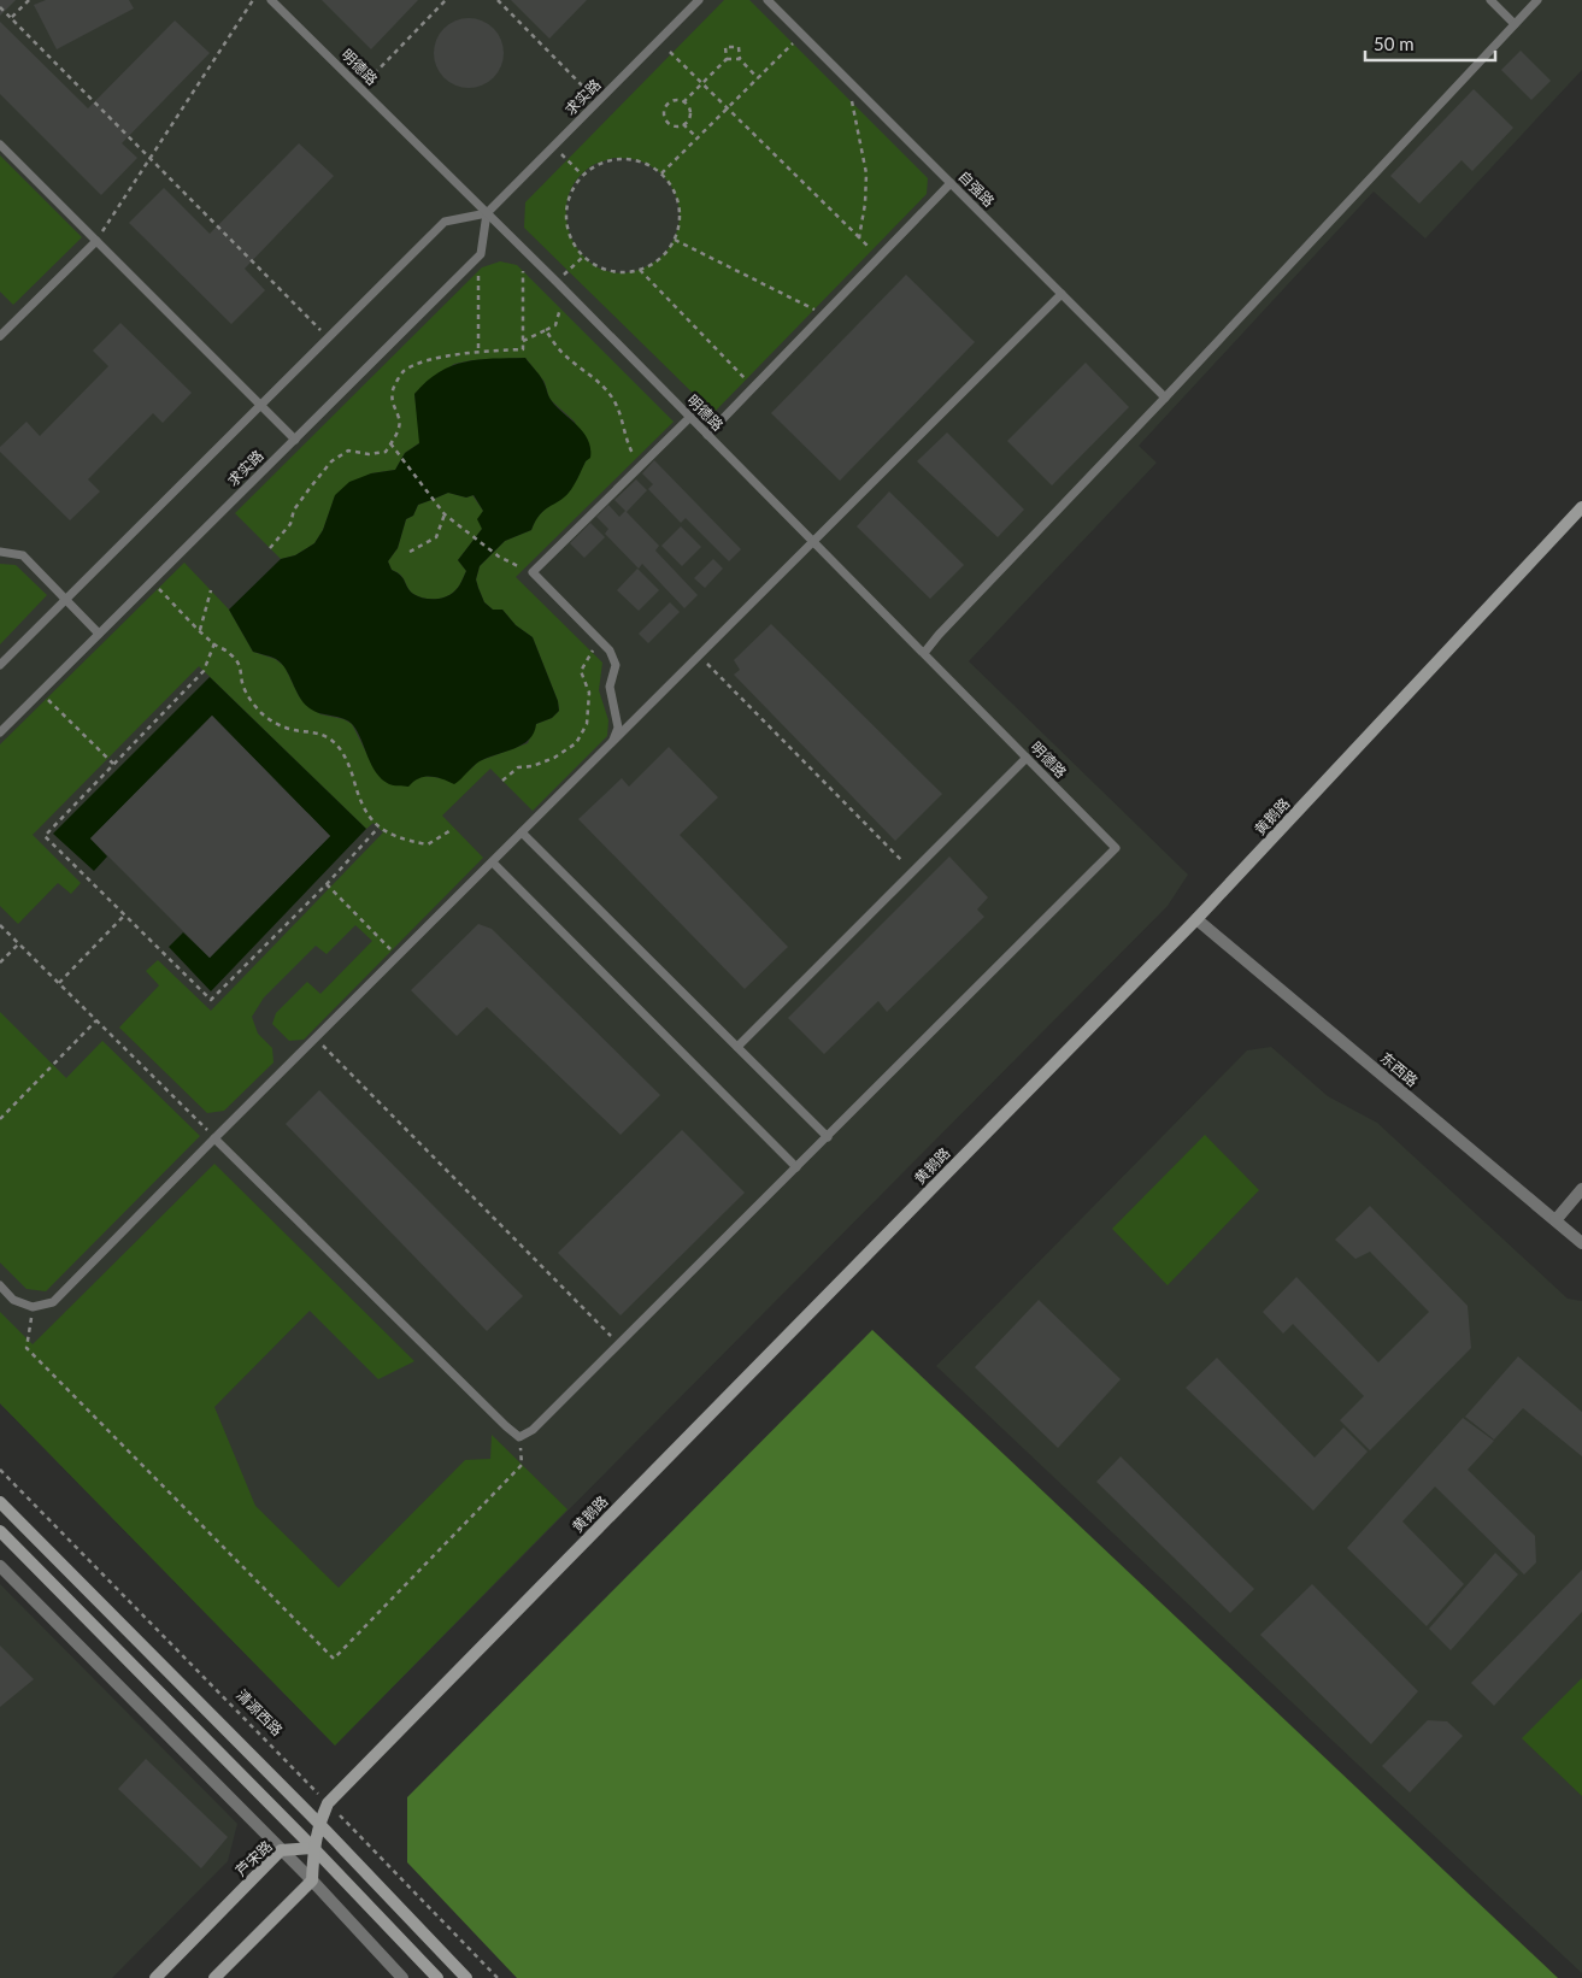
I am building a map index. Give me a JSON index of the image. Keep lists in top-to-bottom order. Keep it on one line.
{"streets":{"street":["黄鹅路","东西路","芦宋路"],"lane":["明德路","求实路","自强路"],"path":["清源西路"]},"crossings":[["明德路","求实路"],["黄鹅路","东西路"],["黄鹅路","清源西路"],["黄鹅路","芦宋路"]],"scale_bar":"50 m"}
